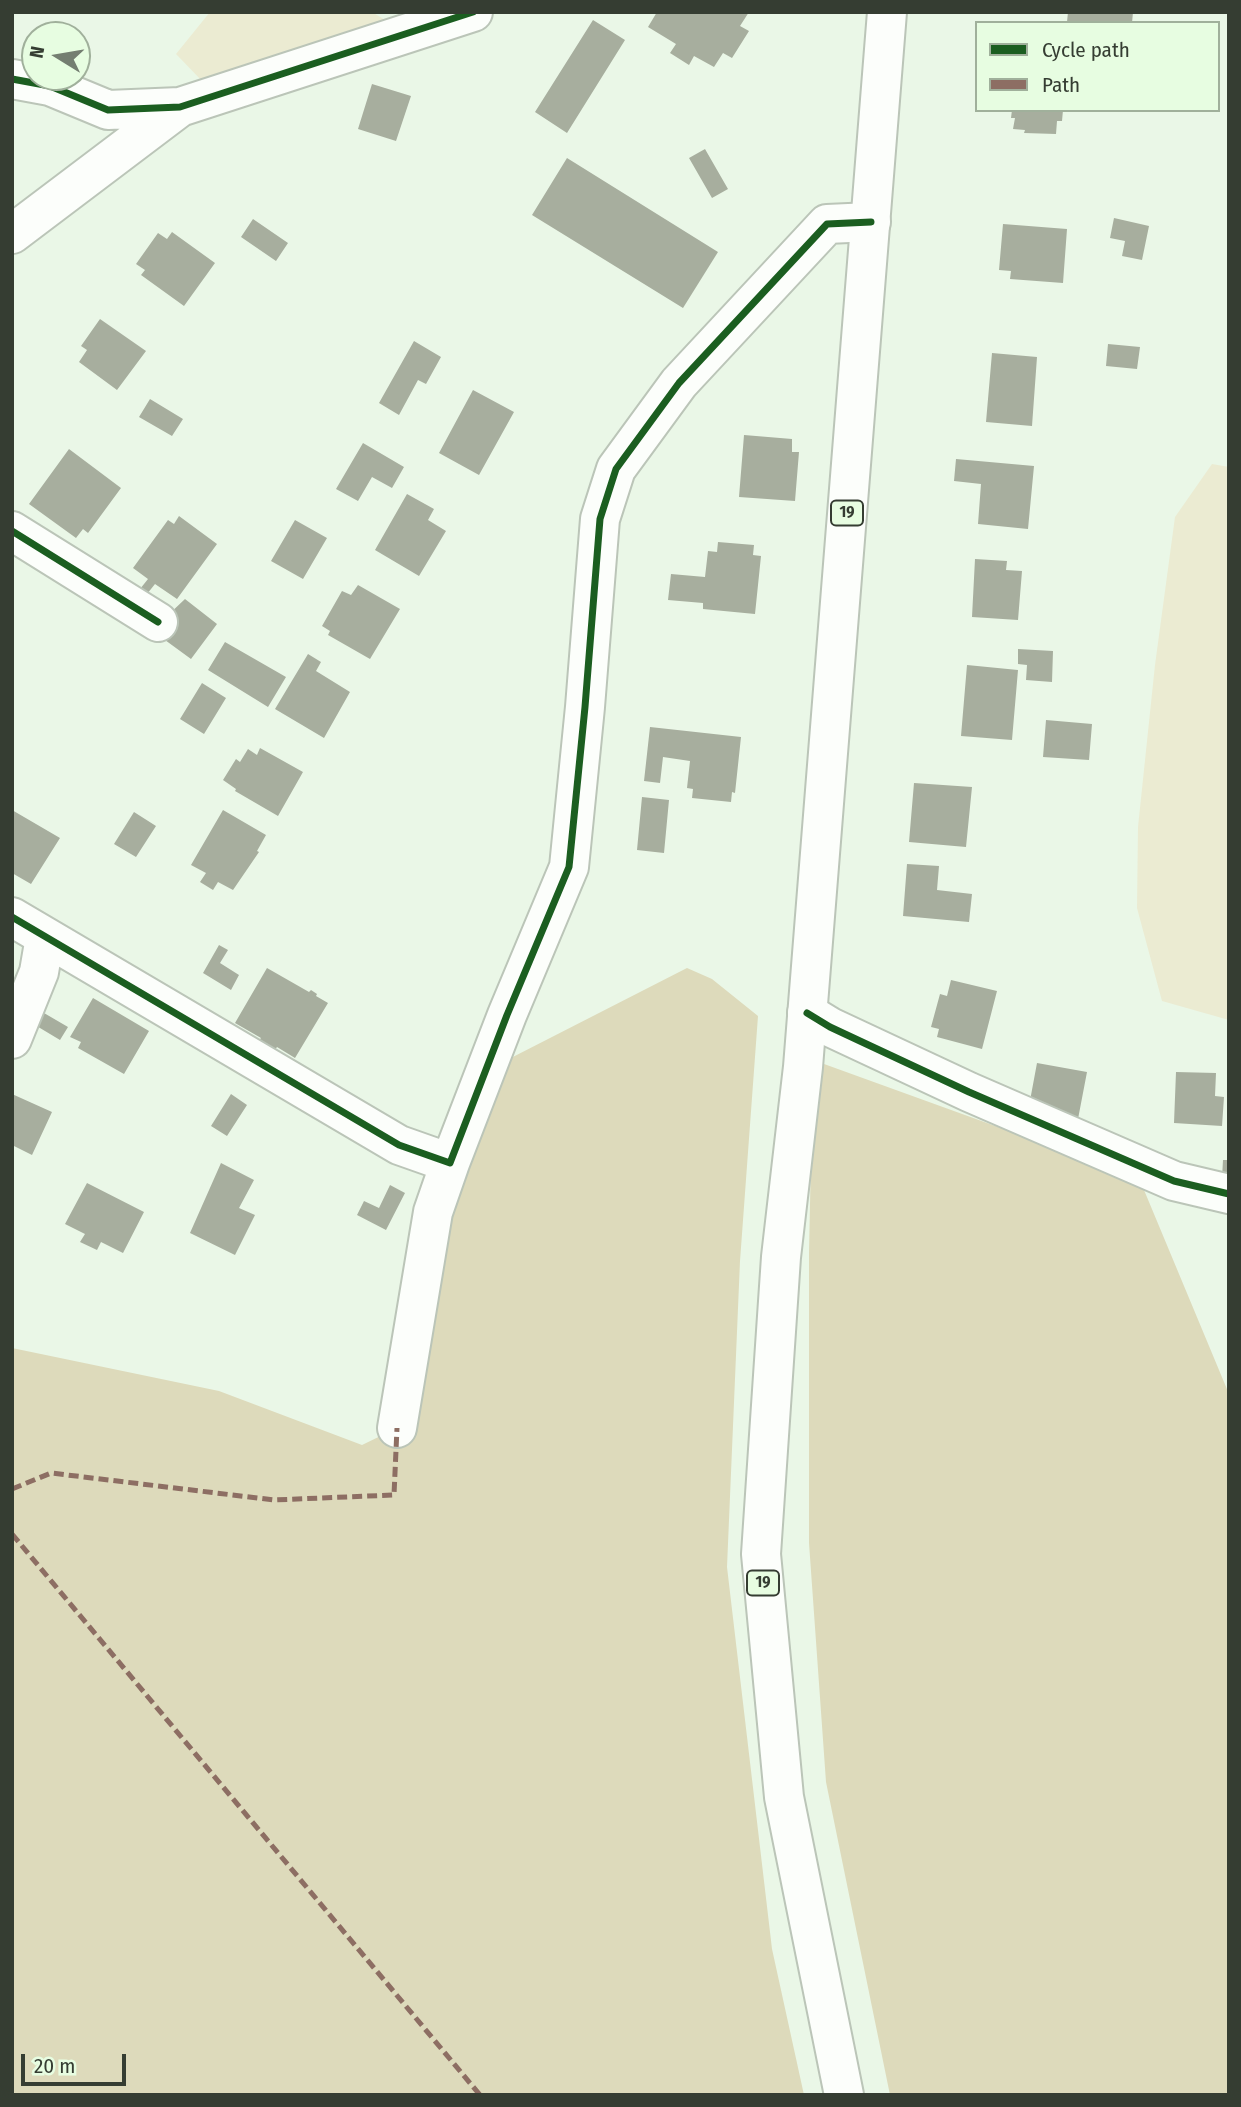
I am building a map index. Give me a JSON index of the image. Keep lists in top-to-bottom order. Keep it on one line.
{"streets":{"street":["19"]},"legend":["Cycle path","Path"],"scale_bar":"20 m","north":"left"}
